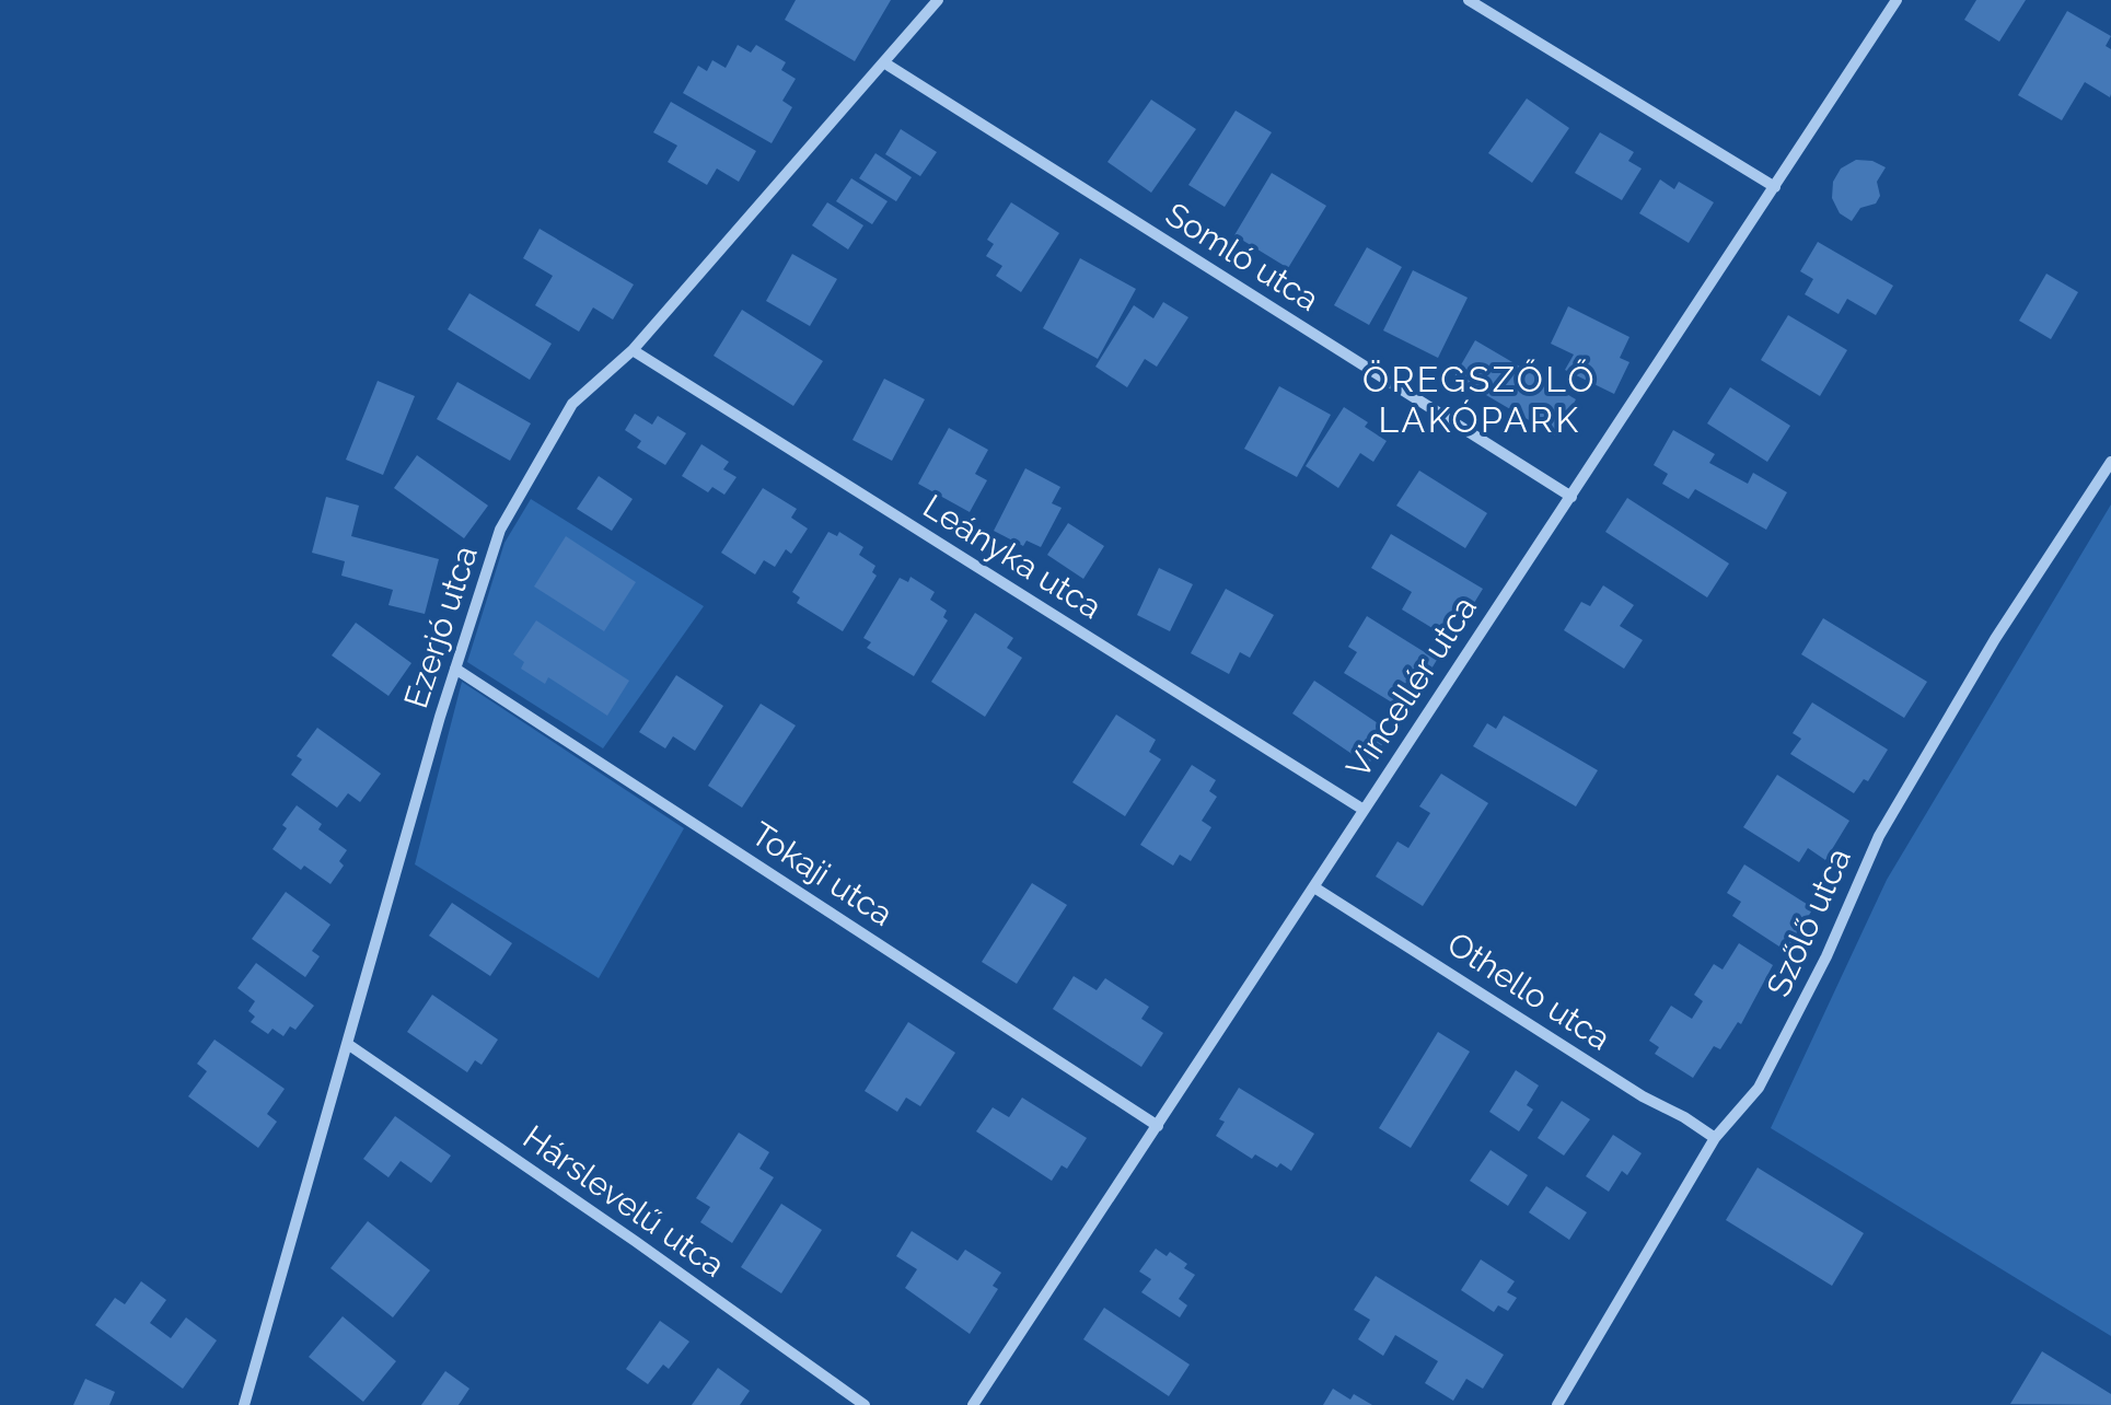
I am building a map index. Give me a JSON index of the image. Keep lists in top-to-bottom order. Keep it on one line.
{"streets":{"street":["Somló utca","Leányka utca","Ezerjó utca","Vincellér utca","Tokaji utca","Szőlő utca","Othello utca","Hárslevelű utca"]},"crossings":[["Somló utca","Ezerjó utca"],["Somló utca","Vincellér utca"],["Leányka utca","Ezerjó utca"],["Leányka utca","Vincellér utca"],["Ezerjó utca","Tokaji utca"],["Ezerjó utca","Hárslevelű utca"],["Vincellér utca","Tokaji utca"],["Vincellér utca","Othello utca"],["Szőlő utca","Othello utca"]],"districts":["ÖREGSZŐLŐ LAKÓPARK"]}
